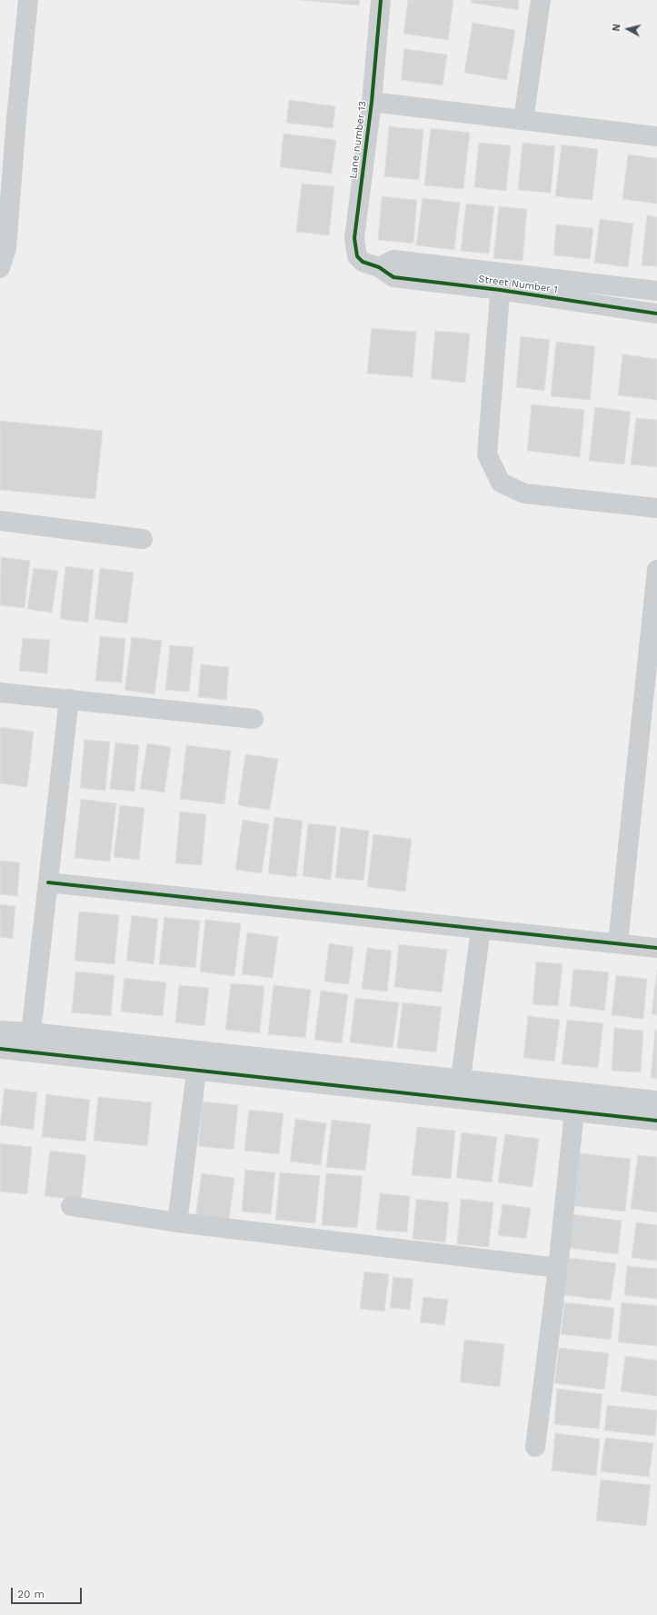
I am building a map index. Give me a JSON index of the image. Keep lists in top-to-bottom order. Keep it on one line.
{"streets":{"street":["Lane number 13","Street Number 1"]},"crossings":[["Lane number 13","Street Number 1"]],"scale_bar":"20 m","north":"left"}
